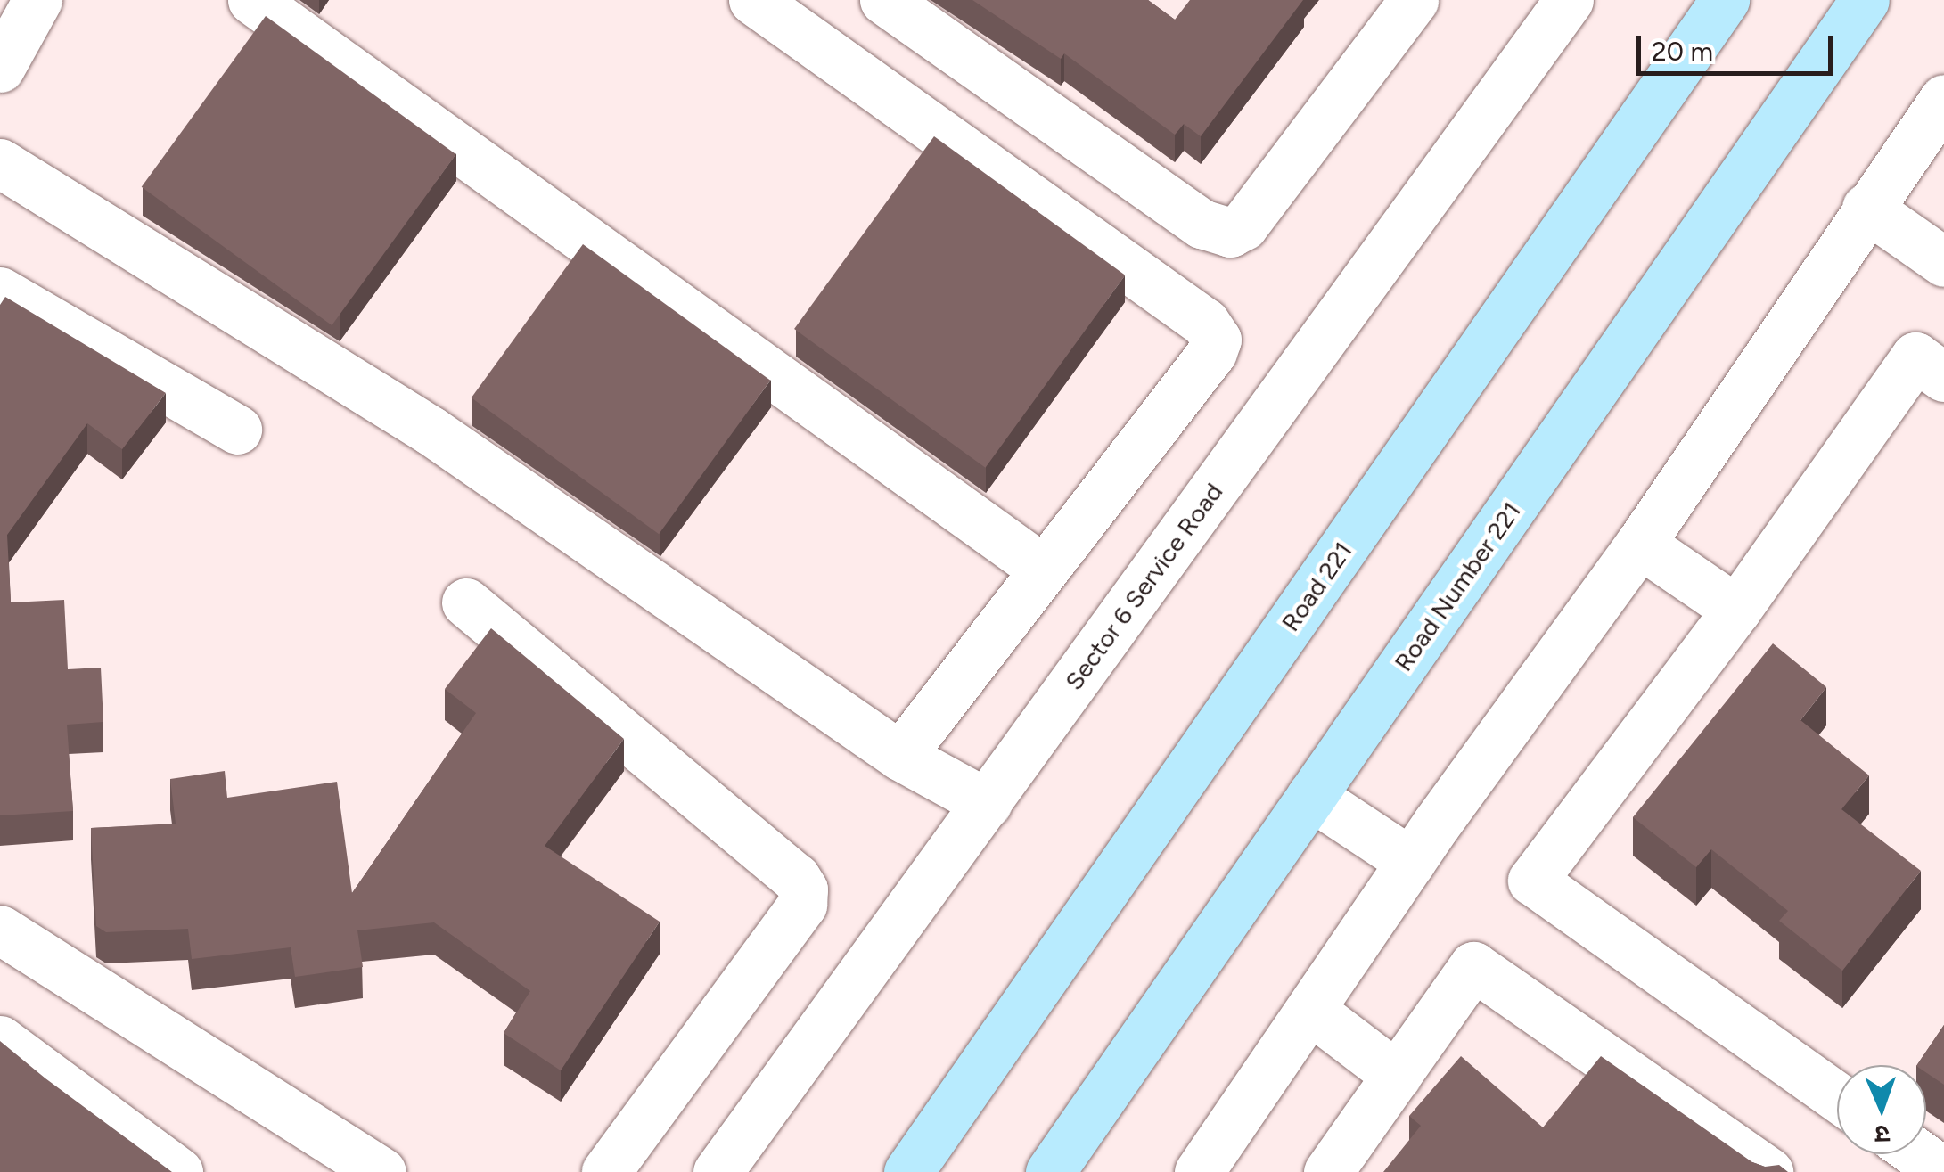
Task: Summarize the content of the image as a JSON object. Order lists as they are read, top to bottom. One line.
{"streets":{"main road":["Road 221","Road Number 221"],"street":["Sector 6 Service Road"]},"scale_bar":"20 m","north":"bottom"}
